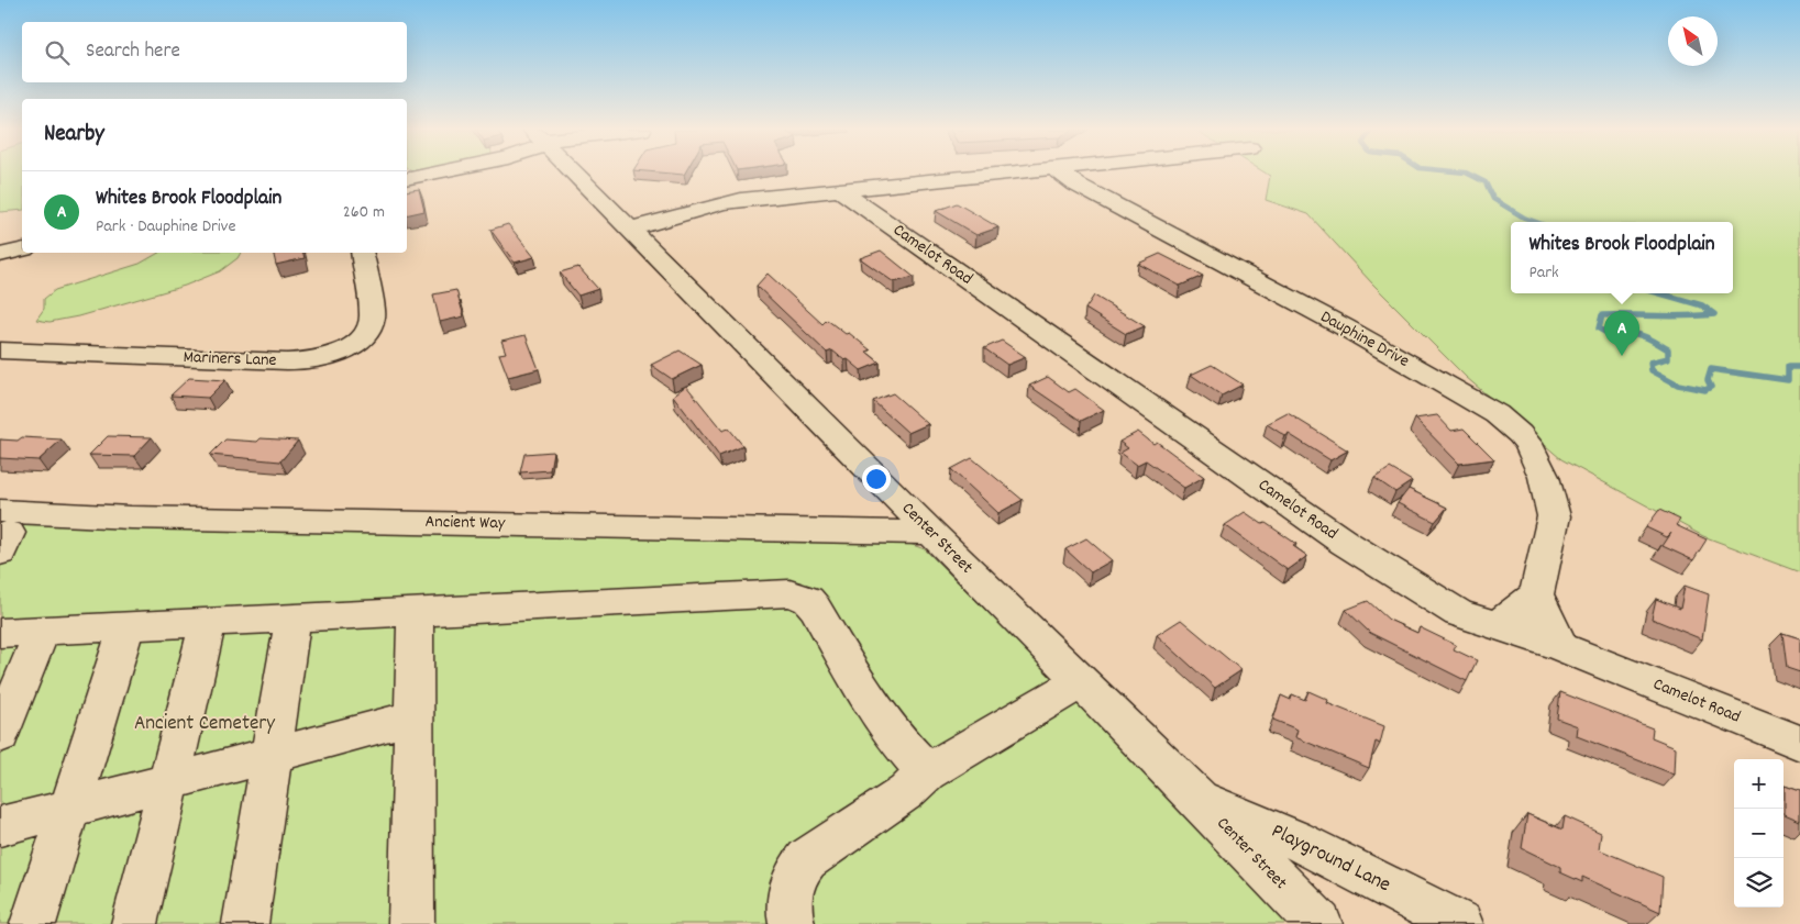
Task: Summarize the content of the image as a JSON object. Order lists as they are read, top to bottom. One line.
{"streets":{"street":["Camelot Road","Dauphine Drive","Mariners Lane","Ancient Way","Center Street","Playground Lane"]},"crossings":[["Ancient Way","Center Street"],["Center Street","Playground Lane"]],"parks":["Ancient Cemetery"],"north":"top left","page":{"search":"Search here","heading":"Nearby","list":[{"mark":"A","name":"Whites Brook Floodplain","note":"Park · Dauphine Drive","value":"260 m"}],"popup":["Whites Brook Floodplain","Park"],"pins":"A","map_buttons":["+","−"]}}
